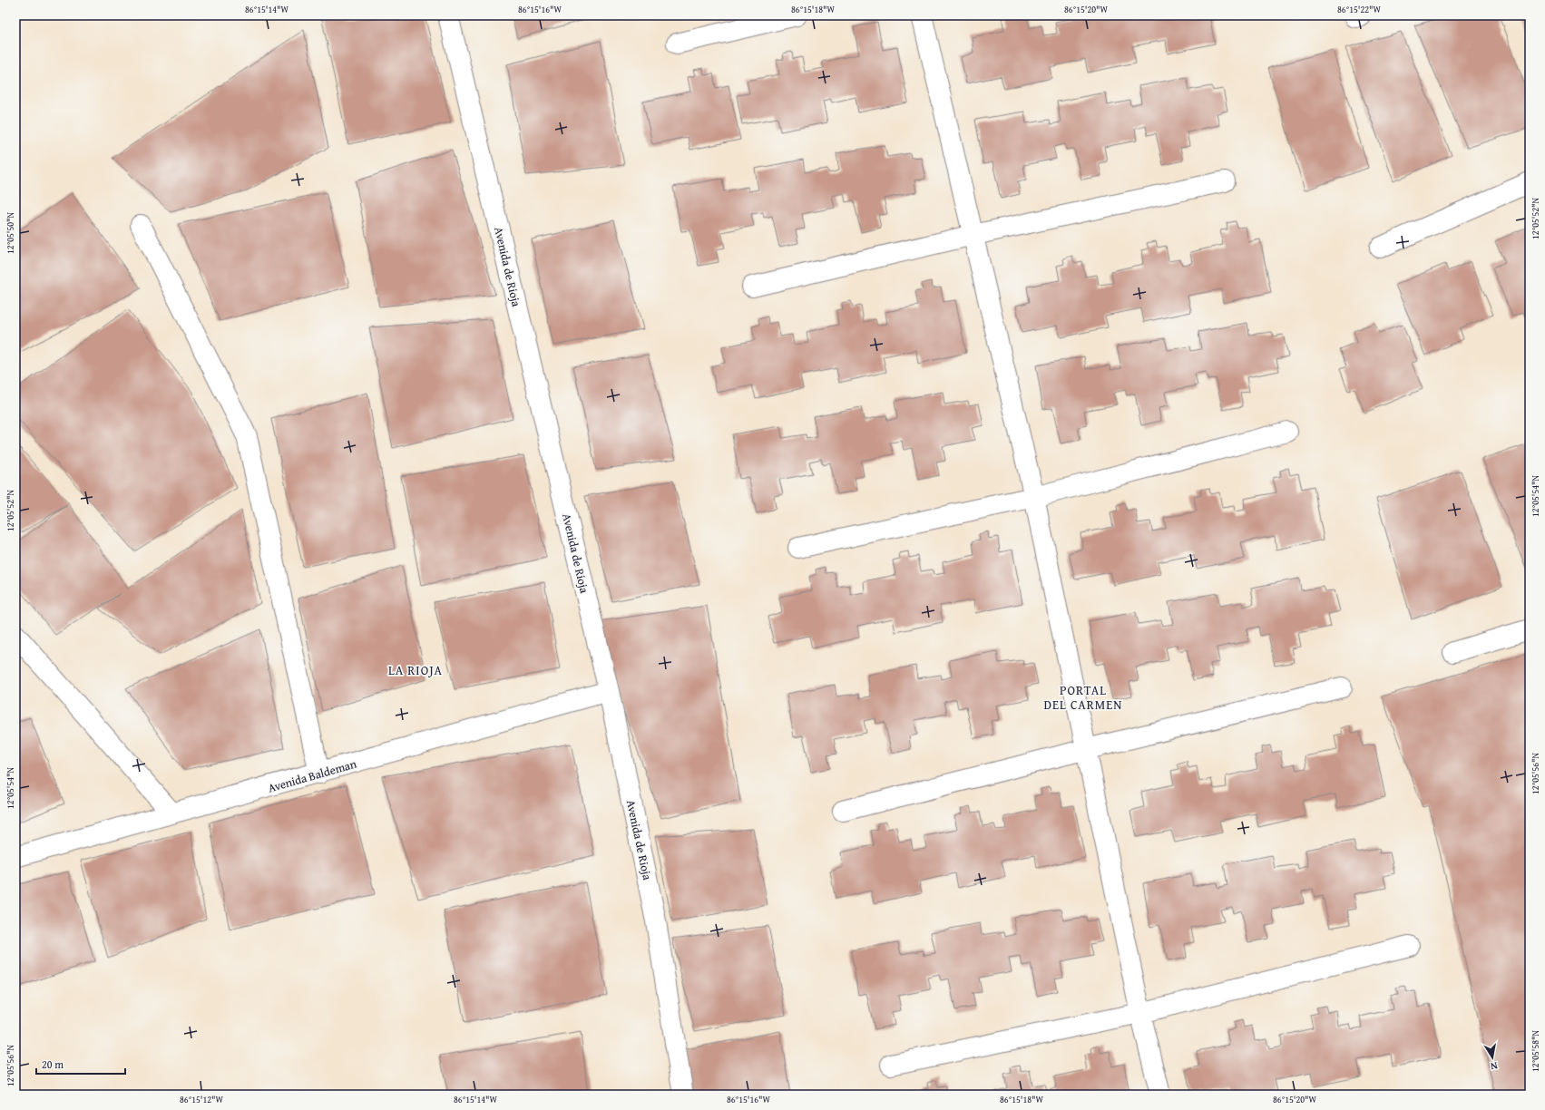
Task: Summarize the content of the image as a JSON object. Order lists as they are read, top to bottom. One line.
{"streets":{"street":["Avenida de Rioja","Avenida Baldeman"]},"crossings":[["Avenida de Rioja","Avenida Baldeman"]],"districts":["LA RIOJA","PORTAL DEL CARMEN"],"scale_bar":"20 m","north":"bottom","coordinates":["86°15'14\"W","86°15'16\"W","86°15'18\"W","86°15'20\"W","86°15'22\"W","12°05'52\"N","12°05'50\"N","12°05'54\"N","12°05'56\"N","12°05'58\"N","86°15'12\"W"]}
